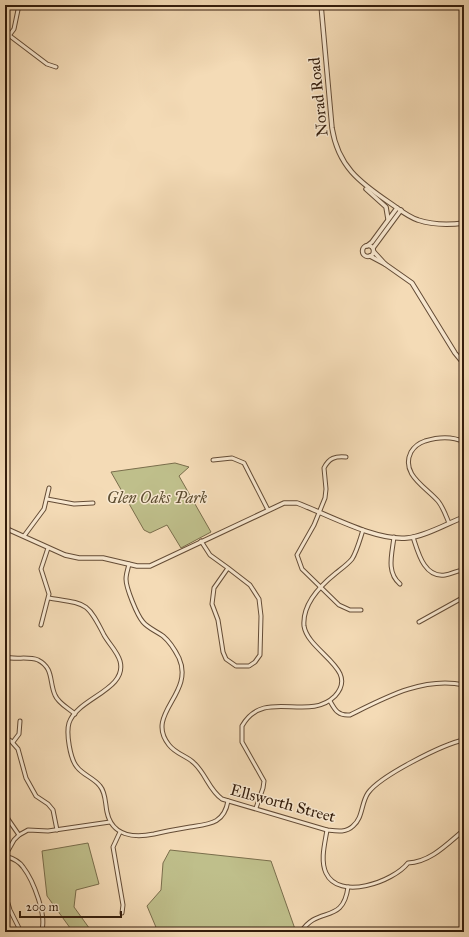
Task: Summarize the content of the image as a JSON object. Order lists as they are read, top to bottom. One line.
{"streets":{"street":["Norad Road","Ellsworth Street"]},"parks":["Glen Oaks Park"],"scale_bar":"200 m"}
